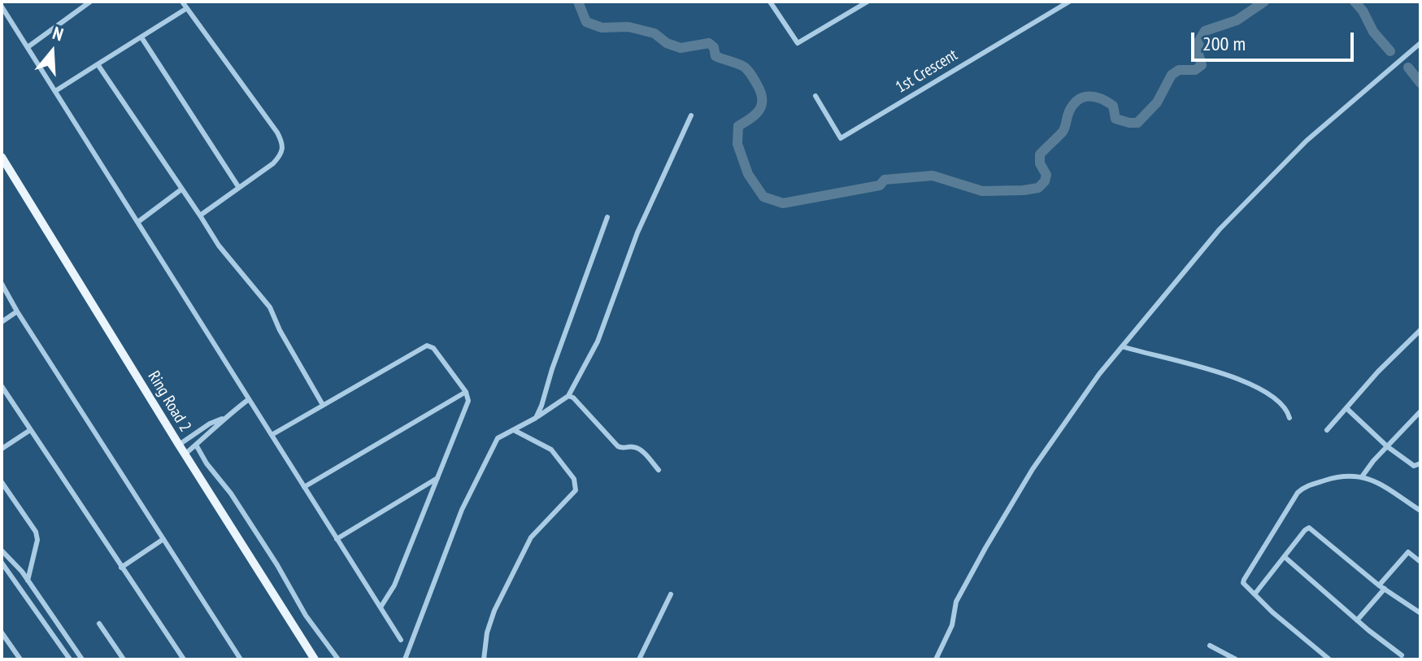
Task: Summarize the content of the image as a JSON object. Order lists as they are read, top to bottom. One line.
{"streets":{"main road":["Ring Road 2"],"street":["1st Crescent"]},"scale_bar":"200 m","north":"top"}
